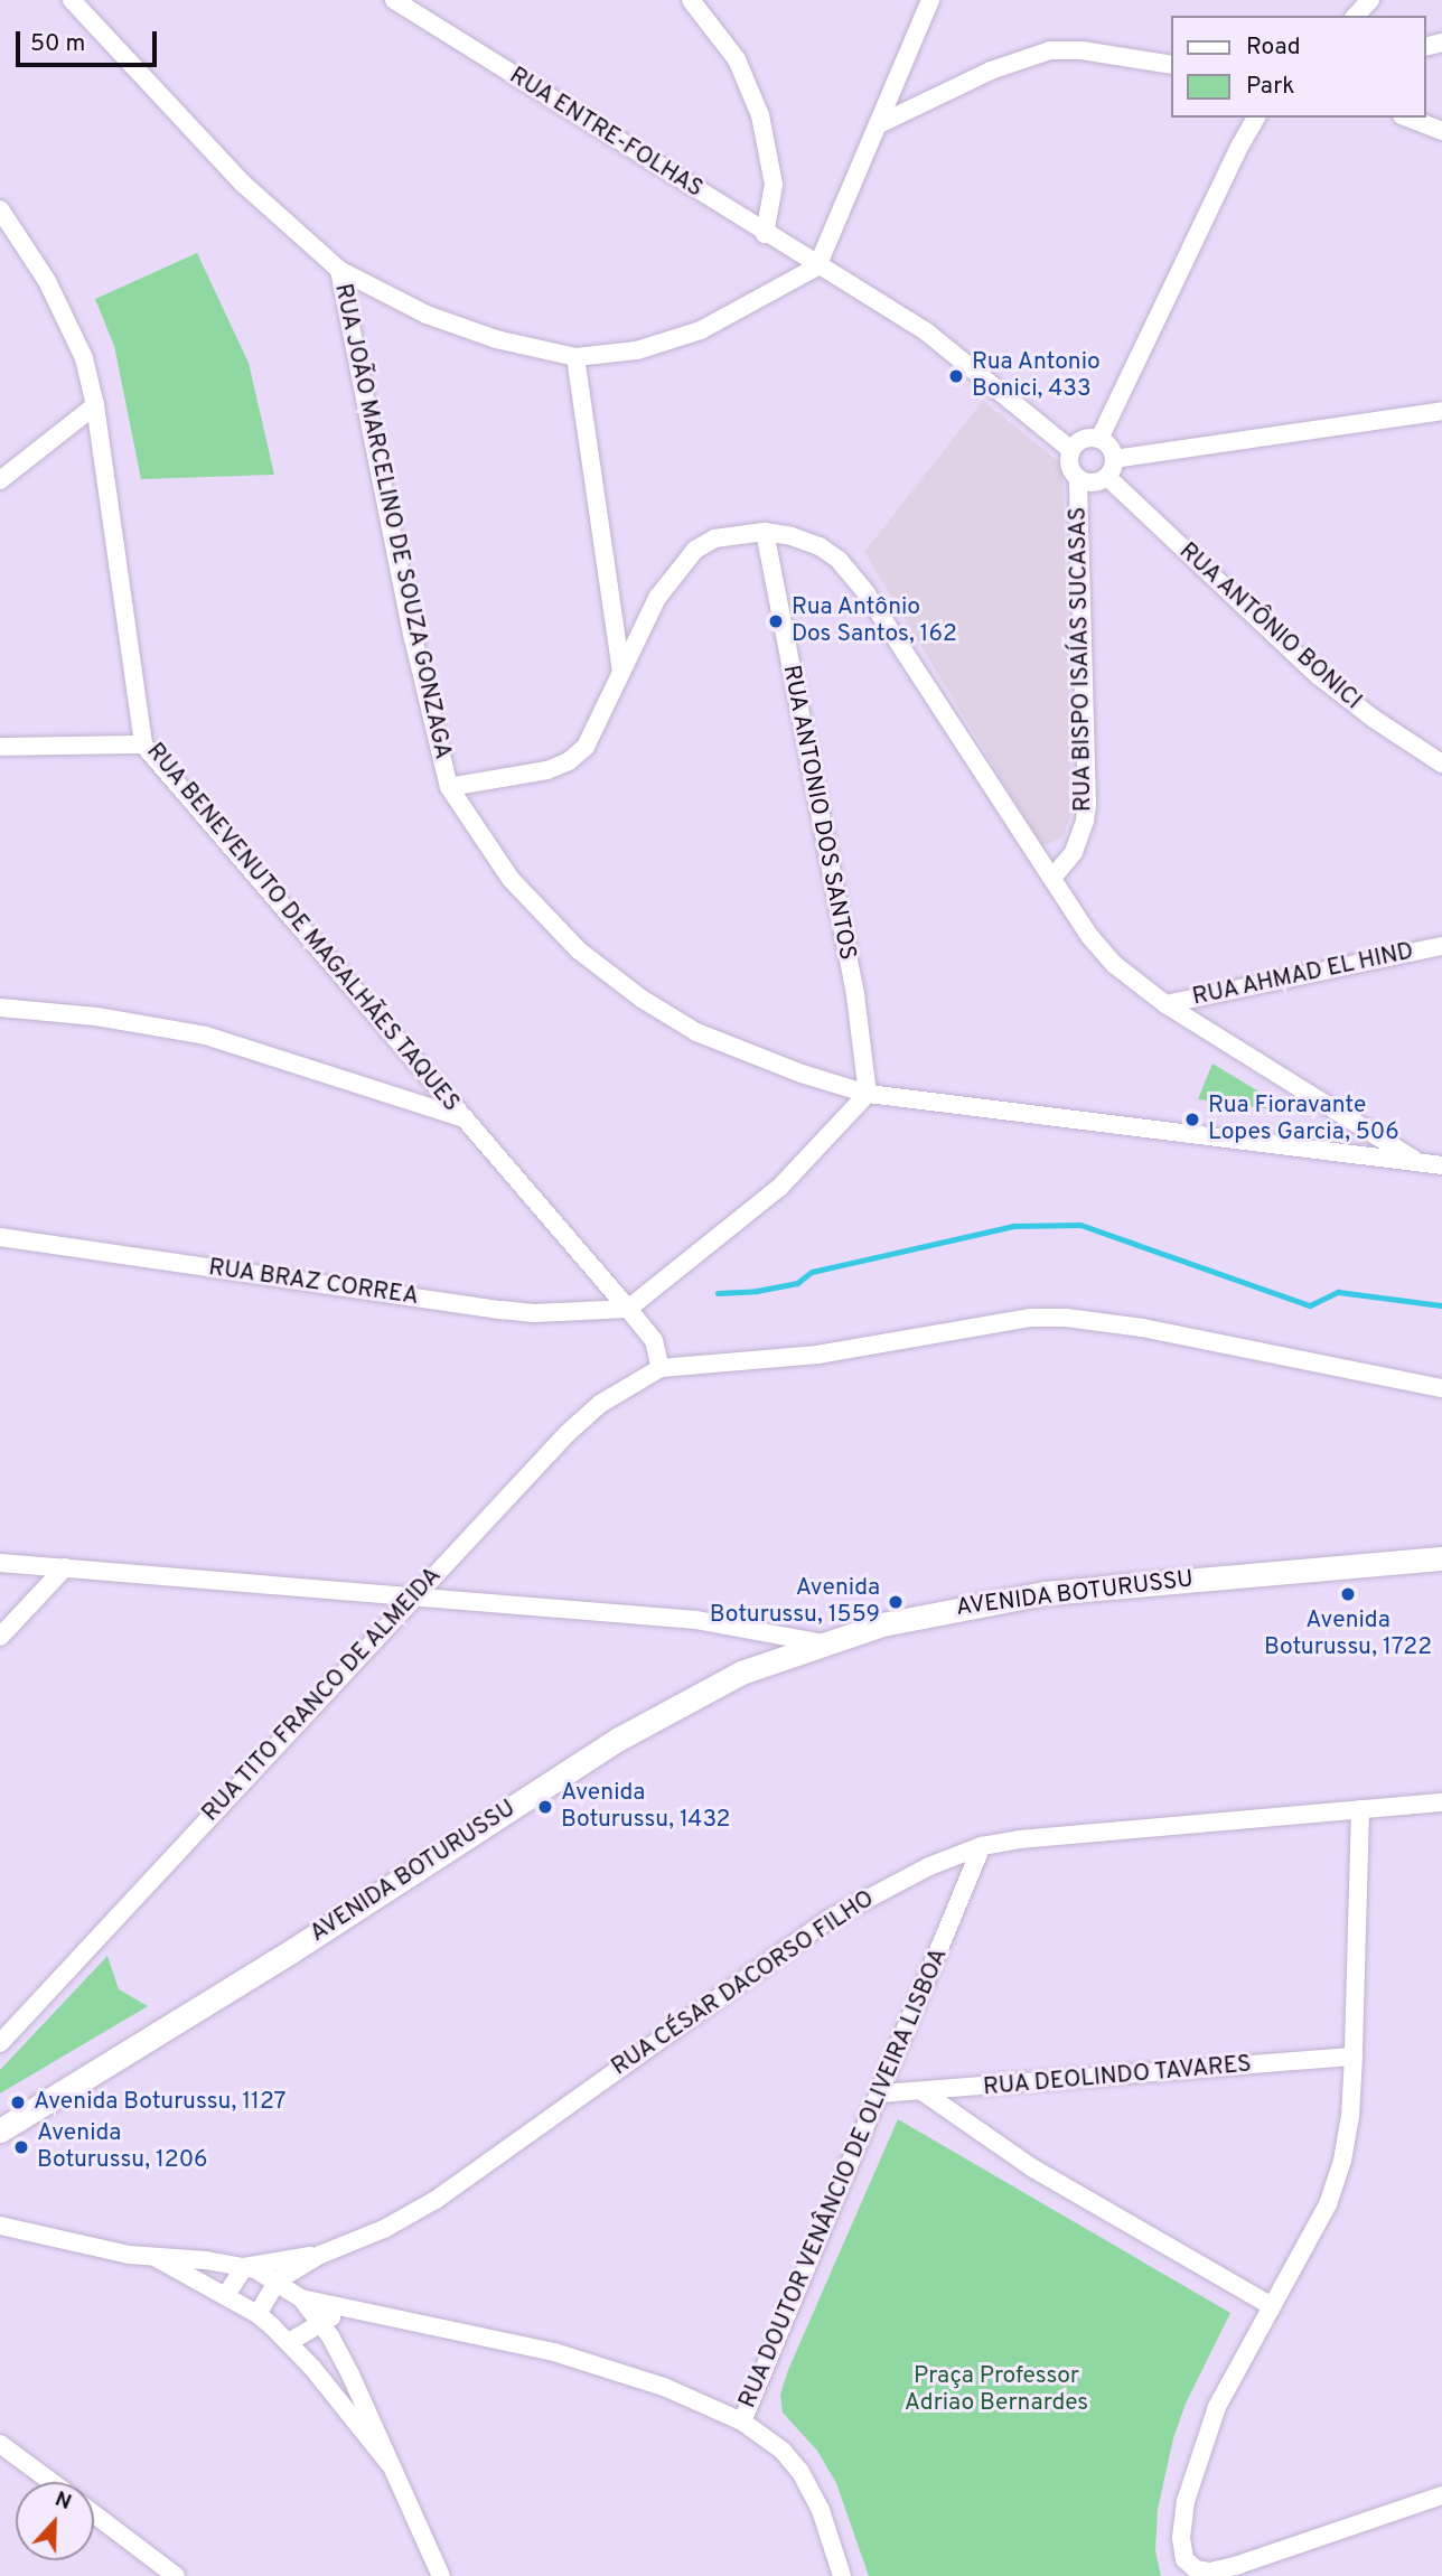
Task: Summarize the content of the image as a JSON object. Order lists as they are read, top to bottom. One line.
{"streets":{"main road":["AVENIDA BOTURUSSU"],"street":["RUA ENTRE-FOLHAS","RUA JOÃO MARCELINO DE SOUZA GONZAGA","RUA ANTÔNIO BONICI","RUA BISPO ISAÍAS SUCASAS","RUA ANTONIO DOS SANTOS","RUA BENEVENUTO DE MAGALHÃES TAQUES","RUA AHMAD EL HIND","RUA BRAZ CORREA","RUA TITO FRANCO DE ALMEIDA","RUA CÉSAR DACORSO FILHO","RUA DEOLINDO TAVARES","RUA DOUTOR VENÂNCIO DE OLIVEIRA LISBOA"]},"crossings":[["RUA JOÃO MARCELINO DE SOUZA GONZAGA","RUA ANTONIO DOS SANTOS"],["RUA ANTÔNIO BONICI","RUA BISPO ISAÍAS SUCASAS"],["RUA BENEVENUTO DE MAGALHÃES TAQUES","RUA BRAZ CORREA"],["RUA BENEVENUTO DE MAGALHÃES TAQUES","RUA TITO FRANCO DE ALMEIDA"],["RUA CÉSAR DACORSO FILHO","RUA DOUTOR VENÂNCIO DE OLIVEIRA LISBOA"],["RUA DEOLINDO TAVARES","RUA DOUTOR VENÂNCIO DE OLIVEIRA LISBOA"]],"parks":["Praça Professor Adriao Bernardes"],"places":["Rua Antonio Bonici, 433","Rua Antônio Dos Santos, 162","Rua Fioravante Lopes Garcia, 506","Avenida Boturussu, 1722","Avenida Boturussu, 1559","Avenida Boturussu, 1432","Avenida Boturussu, 1127","Avenida Boturussu, 1206"],"legend":["Road","Park"],"scale_bar":"50 m","north":"top"}
